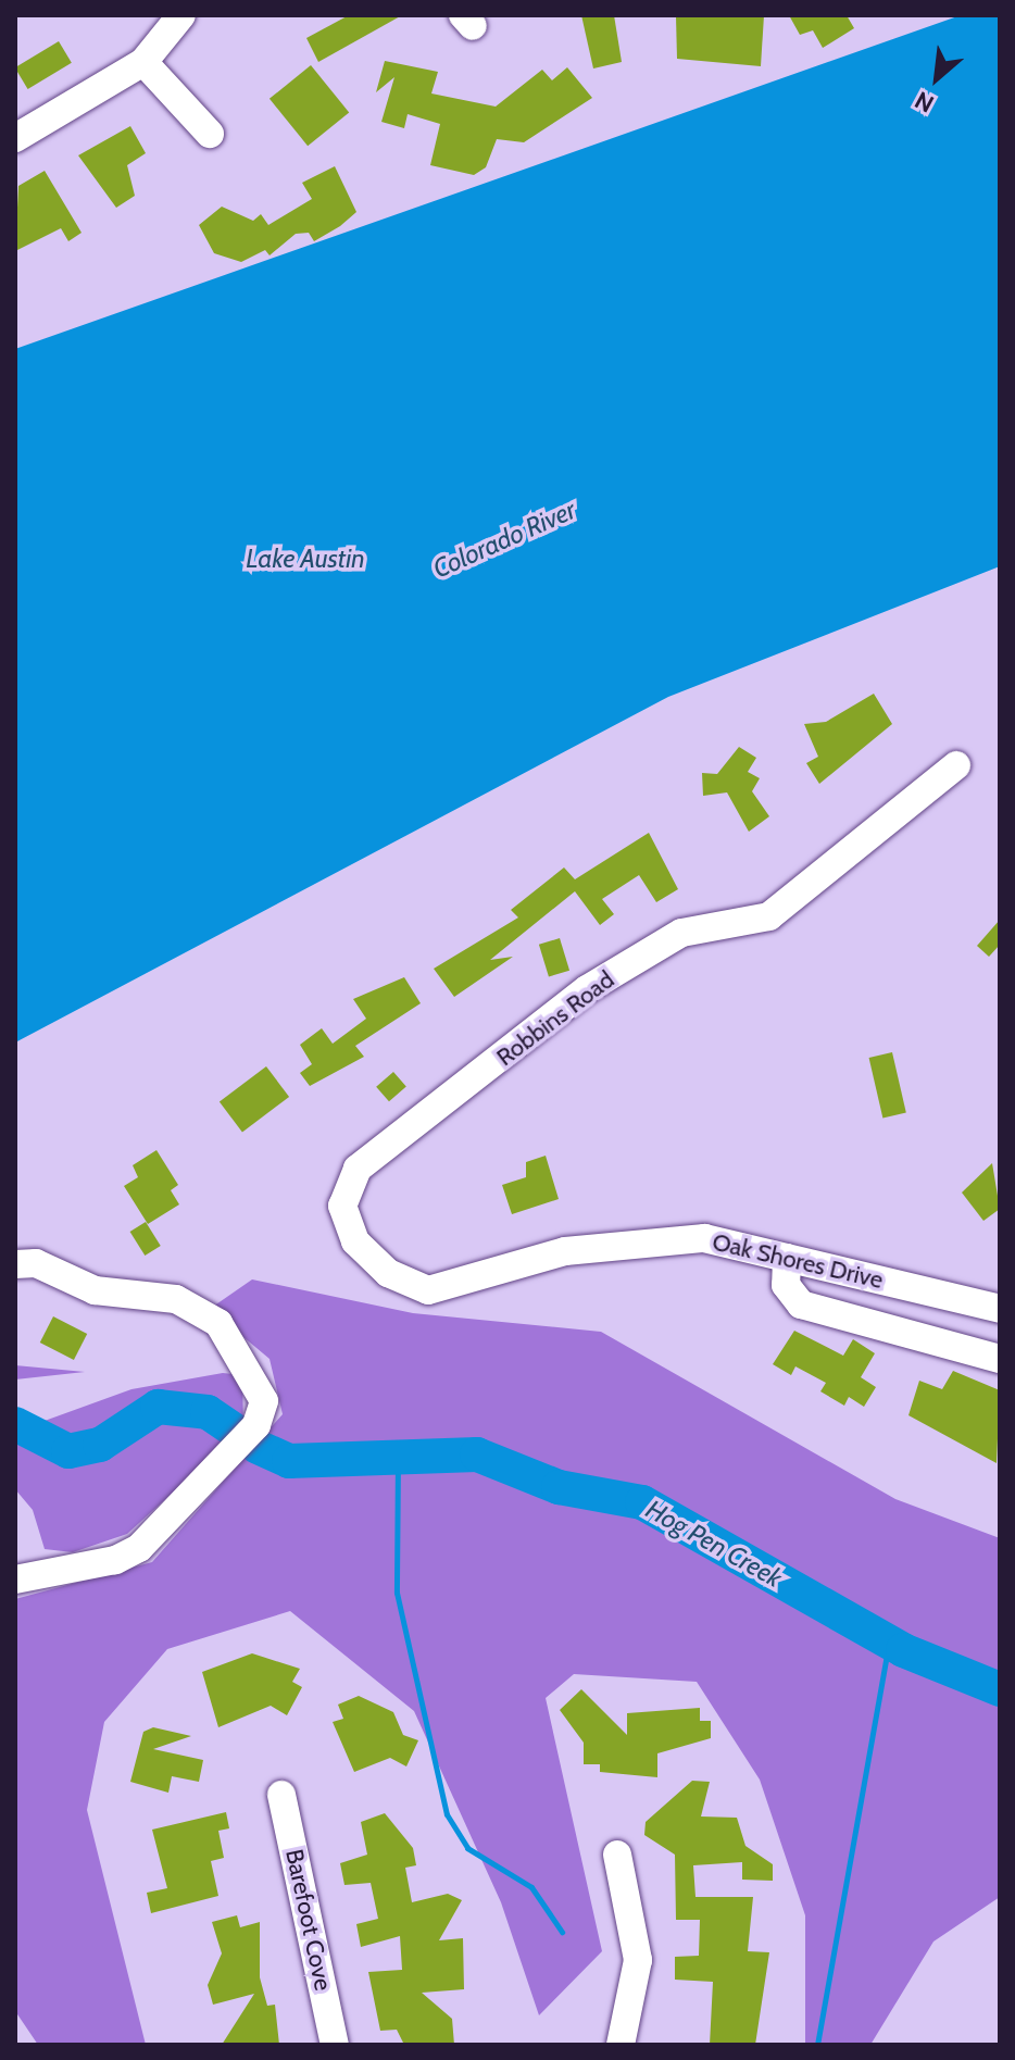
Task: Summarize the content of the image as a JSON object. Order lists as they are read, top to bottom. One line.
{"streets":{"street":["Robbins Road","Oak Shores Drive","Barefoot Cove"]},"crossings":[["Robbins Road","Oak Shores Drive"]],"water":["Colorado River","Lake Austin","Hog Pen Creek"],"north":"bottom left"}
